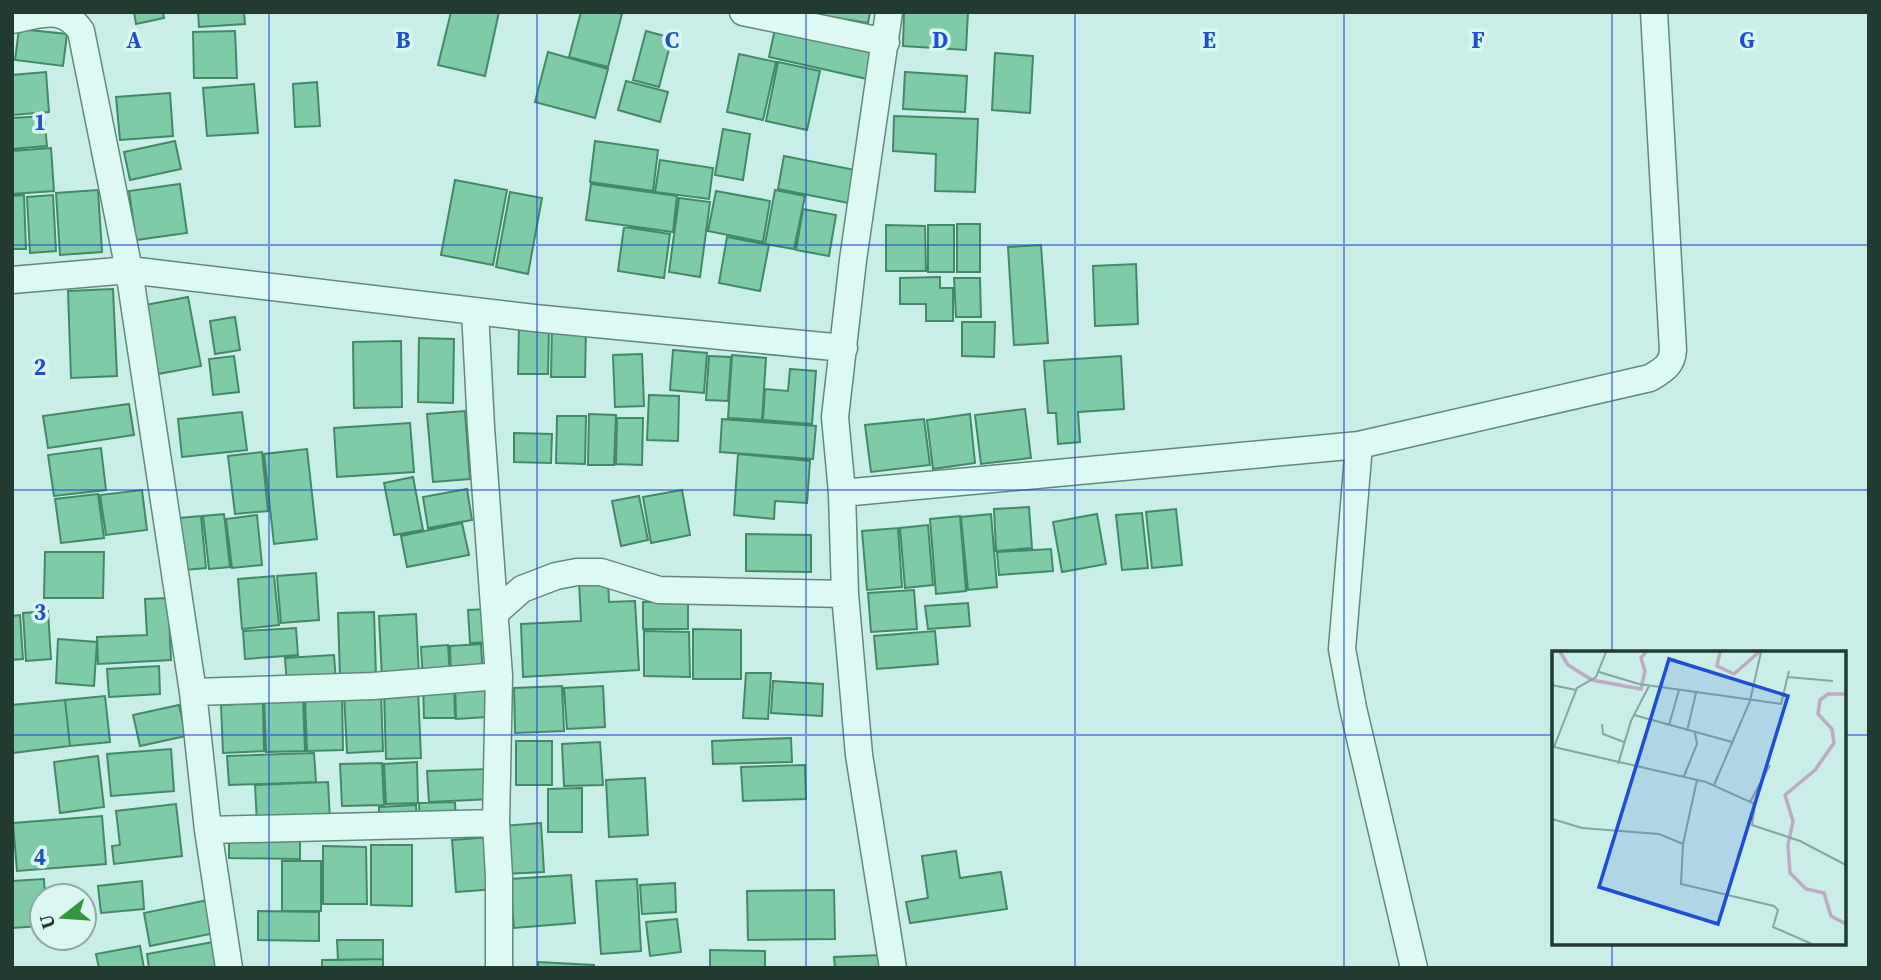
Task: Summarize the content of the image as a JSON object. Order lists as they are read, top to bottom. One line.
{"north":"left","grid":{"columns":["A","B","C","D","E","F","G"],"rows":["1","2","3","4"]}}
